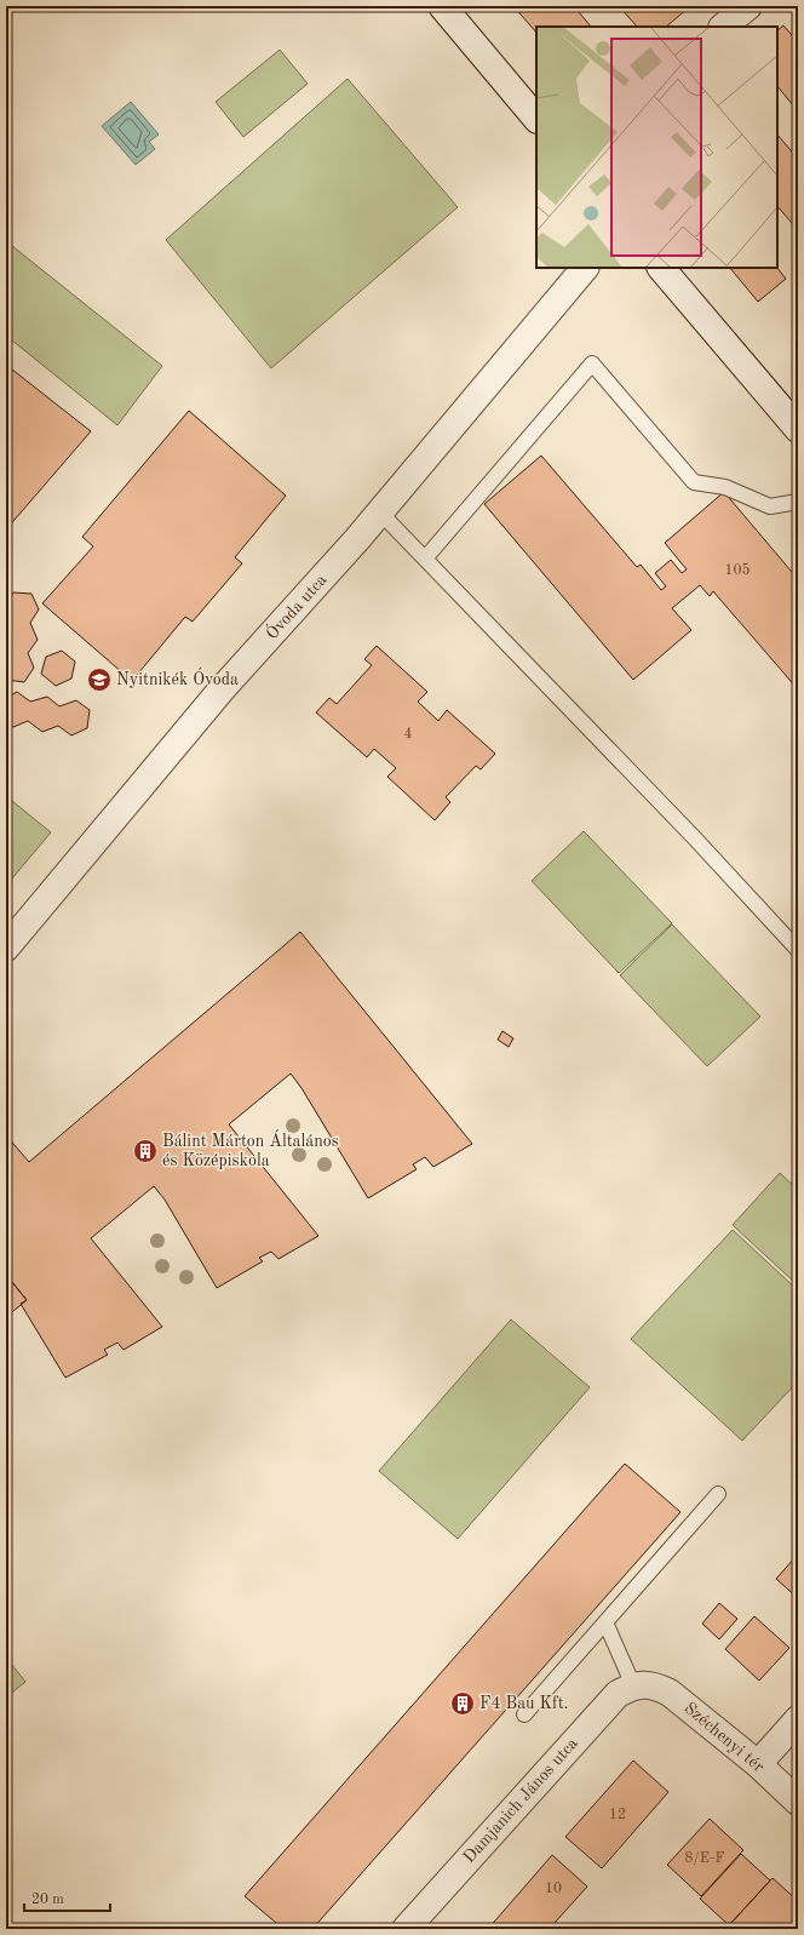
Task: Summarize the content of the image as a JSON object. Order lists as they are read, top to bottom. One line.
{"streets":{"street":["Óvoda utca","Széchenyi tér","Damjanich János utca"]},"crossings":[["Széchenyi tér","Damjanich János utca"]],"places":{"school or university":["Nyitnikék Óvoda"],"building":["Bálint Márton Általános és Középiskola","F4 Bau Kft."]},"house_numbers":["105","4","12","8/E-F","10"],"scale_bar":"20 m"}
